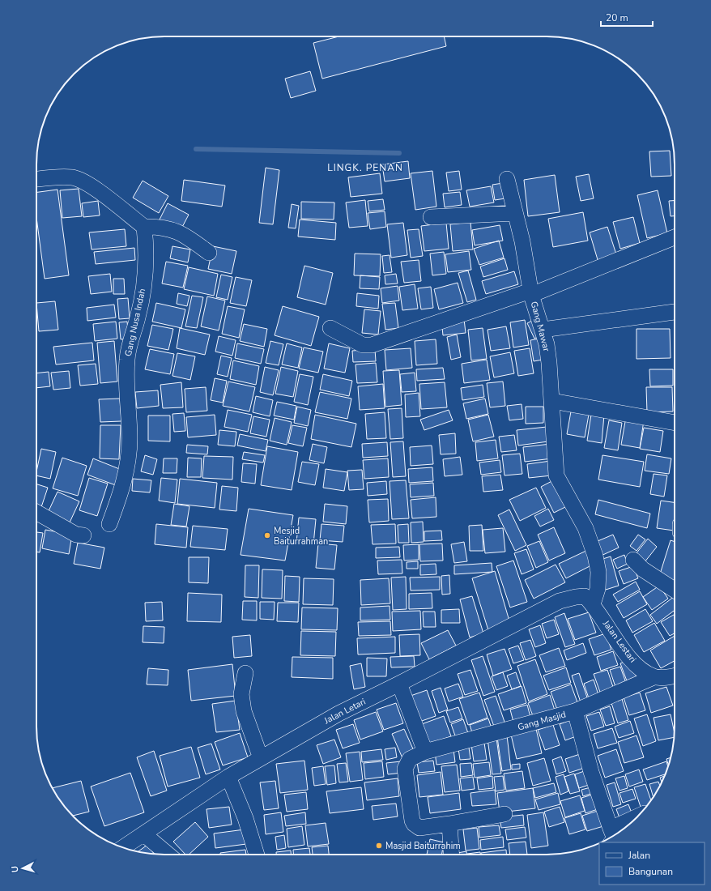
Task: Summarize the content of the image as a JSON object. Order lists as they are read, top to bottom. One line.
{"streets":{"street":["Gang Nusa Indah","Gang Mawar","Jalan Lestari","Jalan Letari","Gang Masjid"]},"crossings":[["Gang Mawar","Jalan Lestari"],["Gang Mawar","Jalan Letari"],["Jalan Lestari","Jalan Letari"],["Jalan Lestari","Gang Masjid"]],"districts":["LINGK. PENAN"],"places":["Mesjid Baiturrahman","Masjid Baiturrahim"],"legend":["Jalan","Bangunan"],"scale_bar":"20 m","north":"left"}
